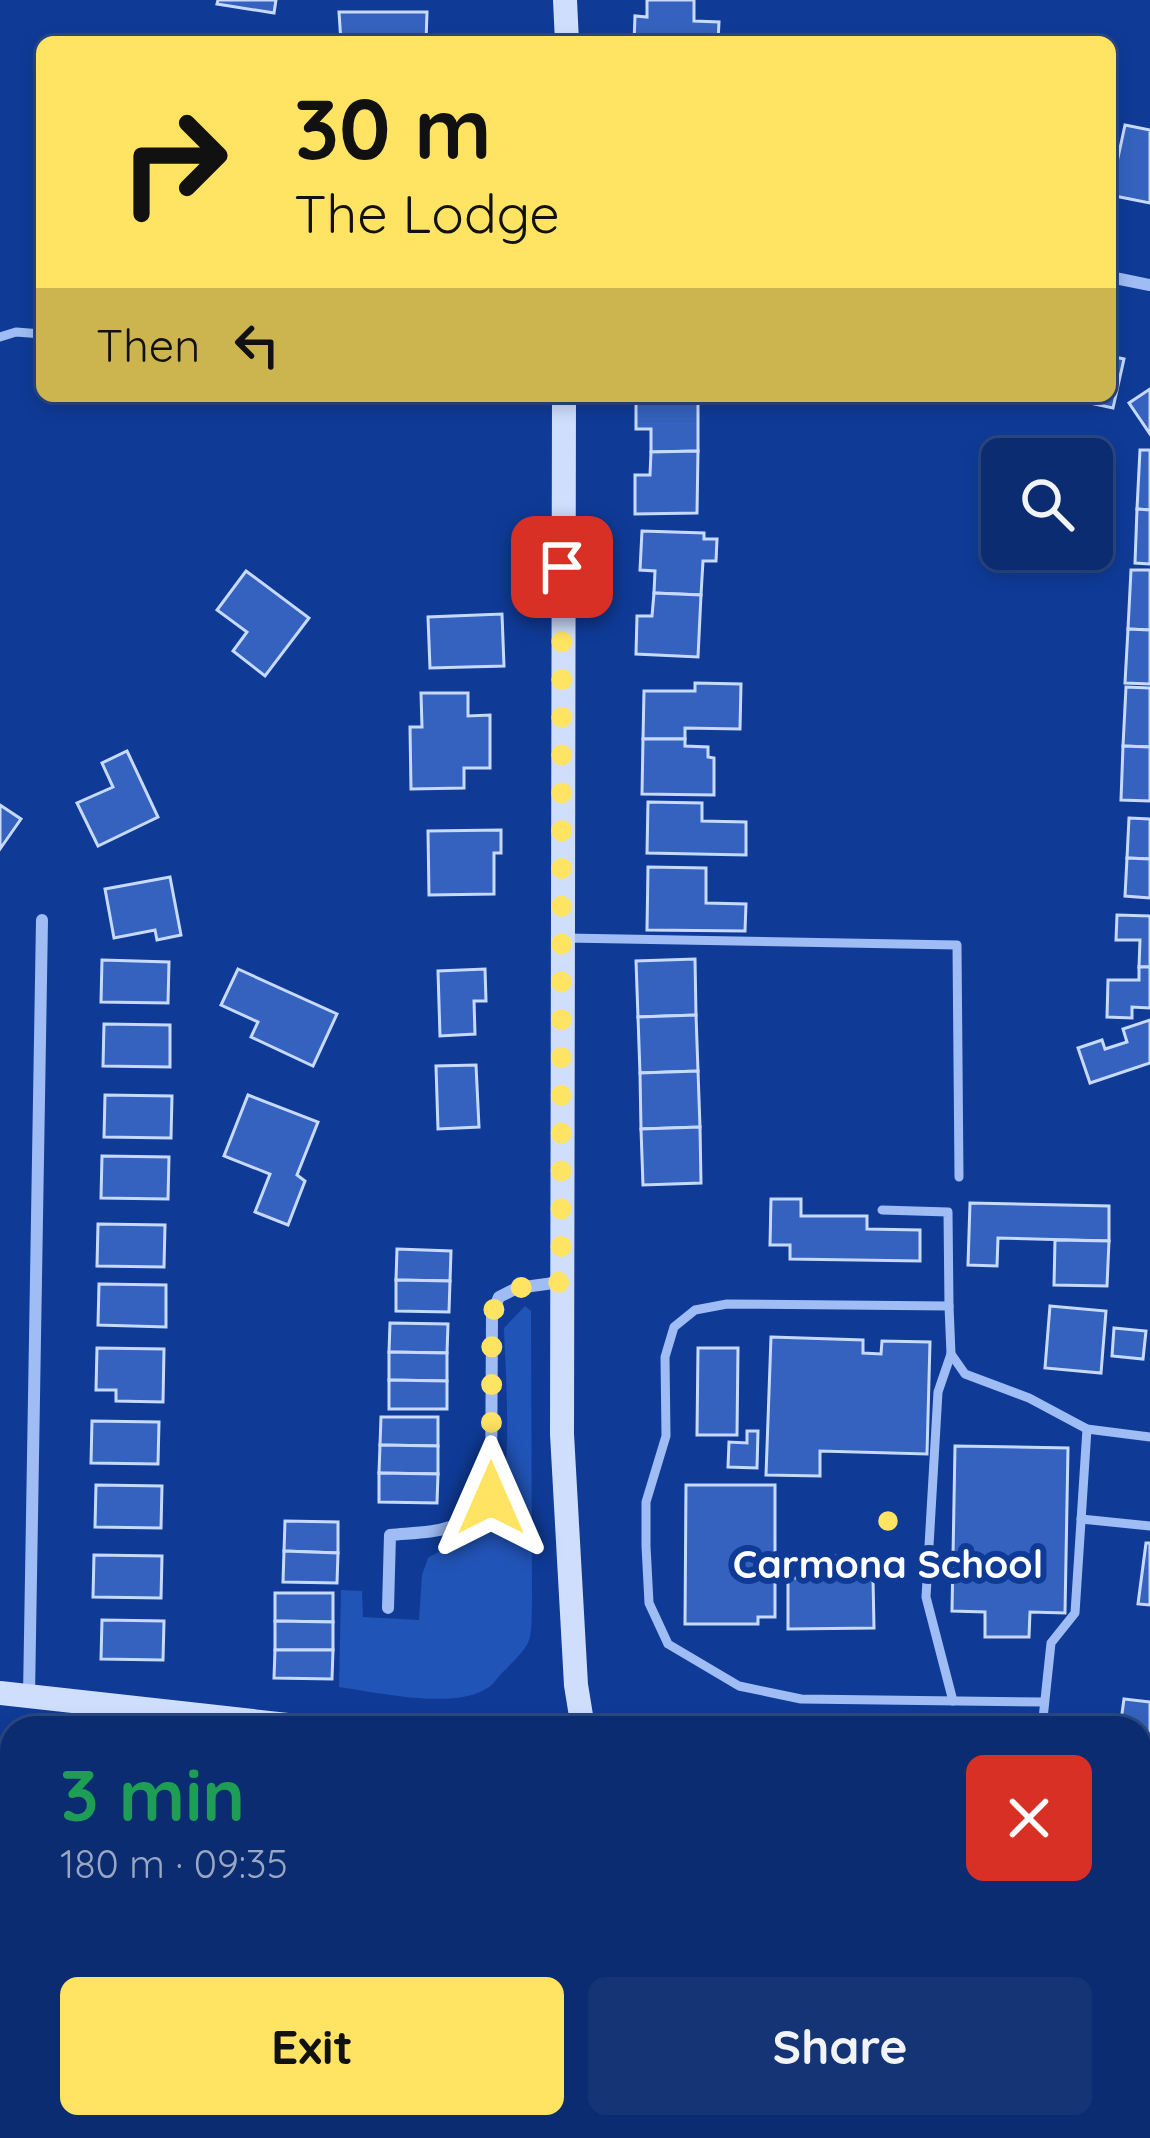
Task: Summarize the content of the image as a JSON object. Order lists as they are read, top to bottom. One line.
{"places":["Carmona School"],"page":{"turn":["30 m","The Lodge"],"then":"Then","heading":["3 min","180 m · 09:35"],"buttons":["Exit","Share"]}}
